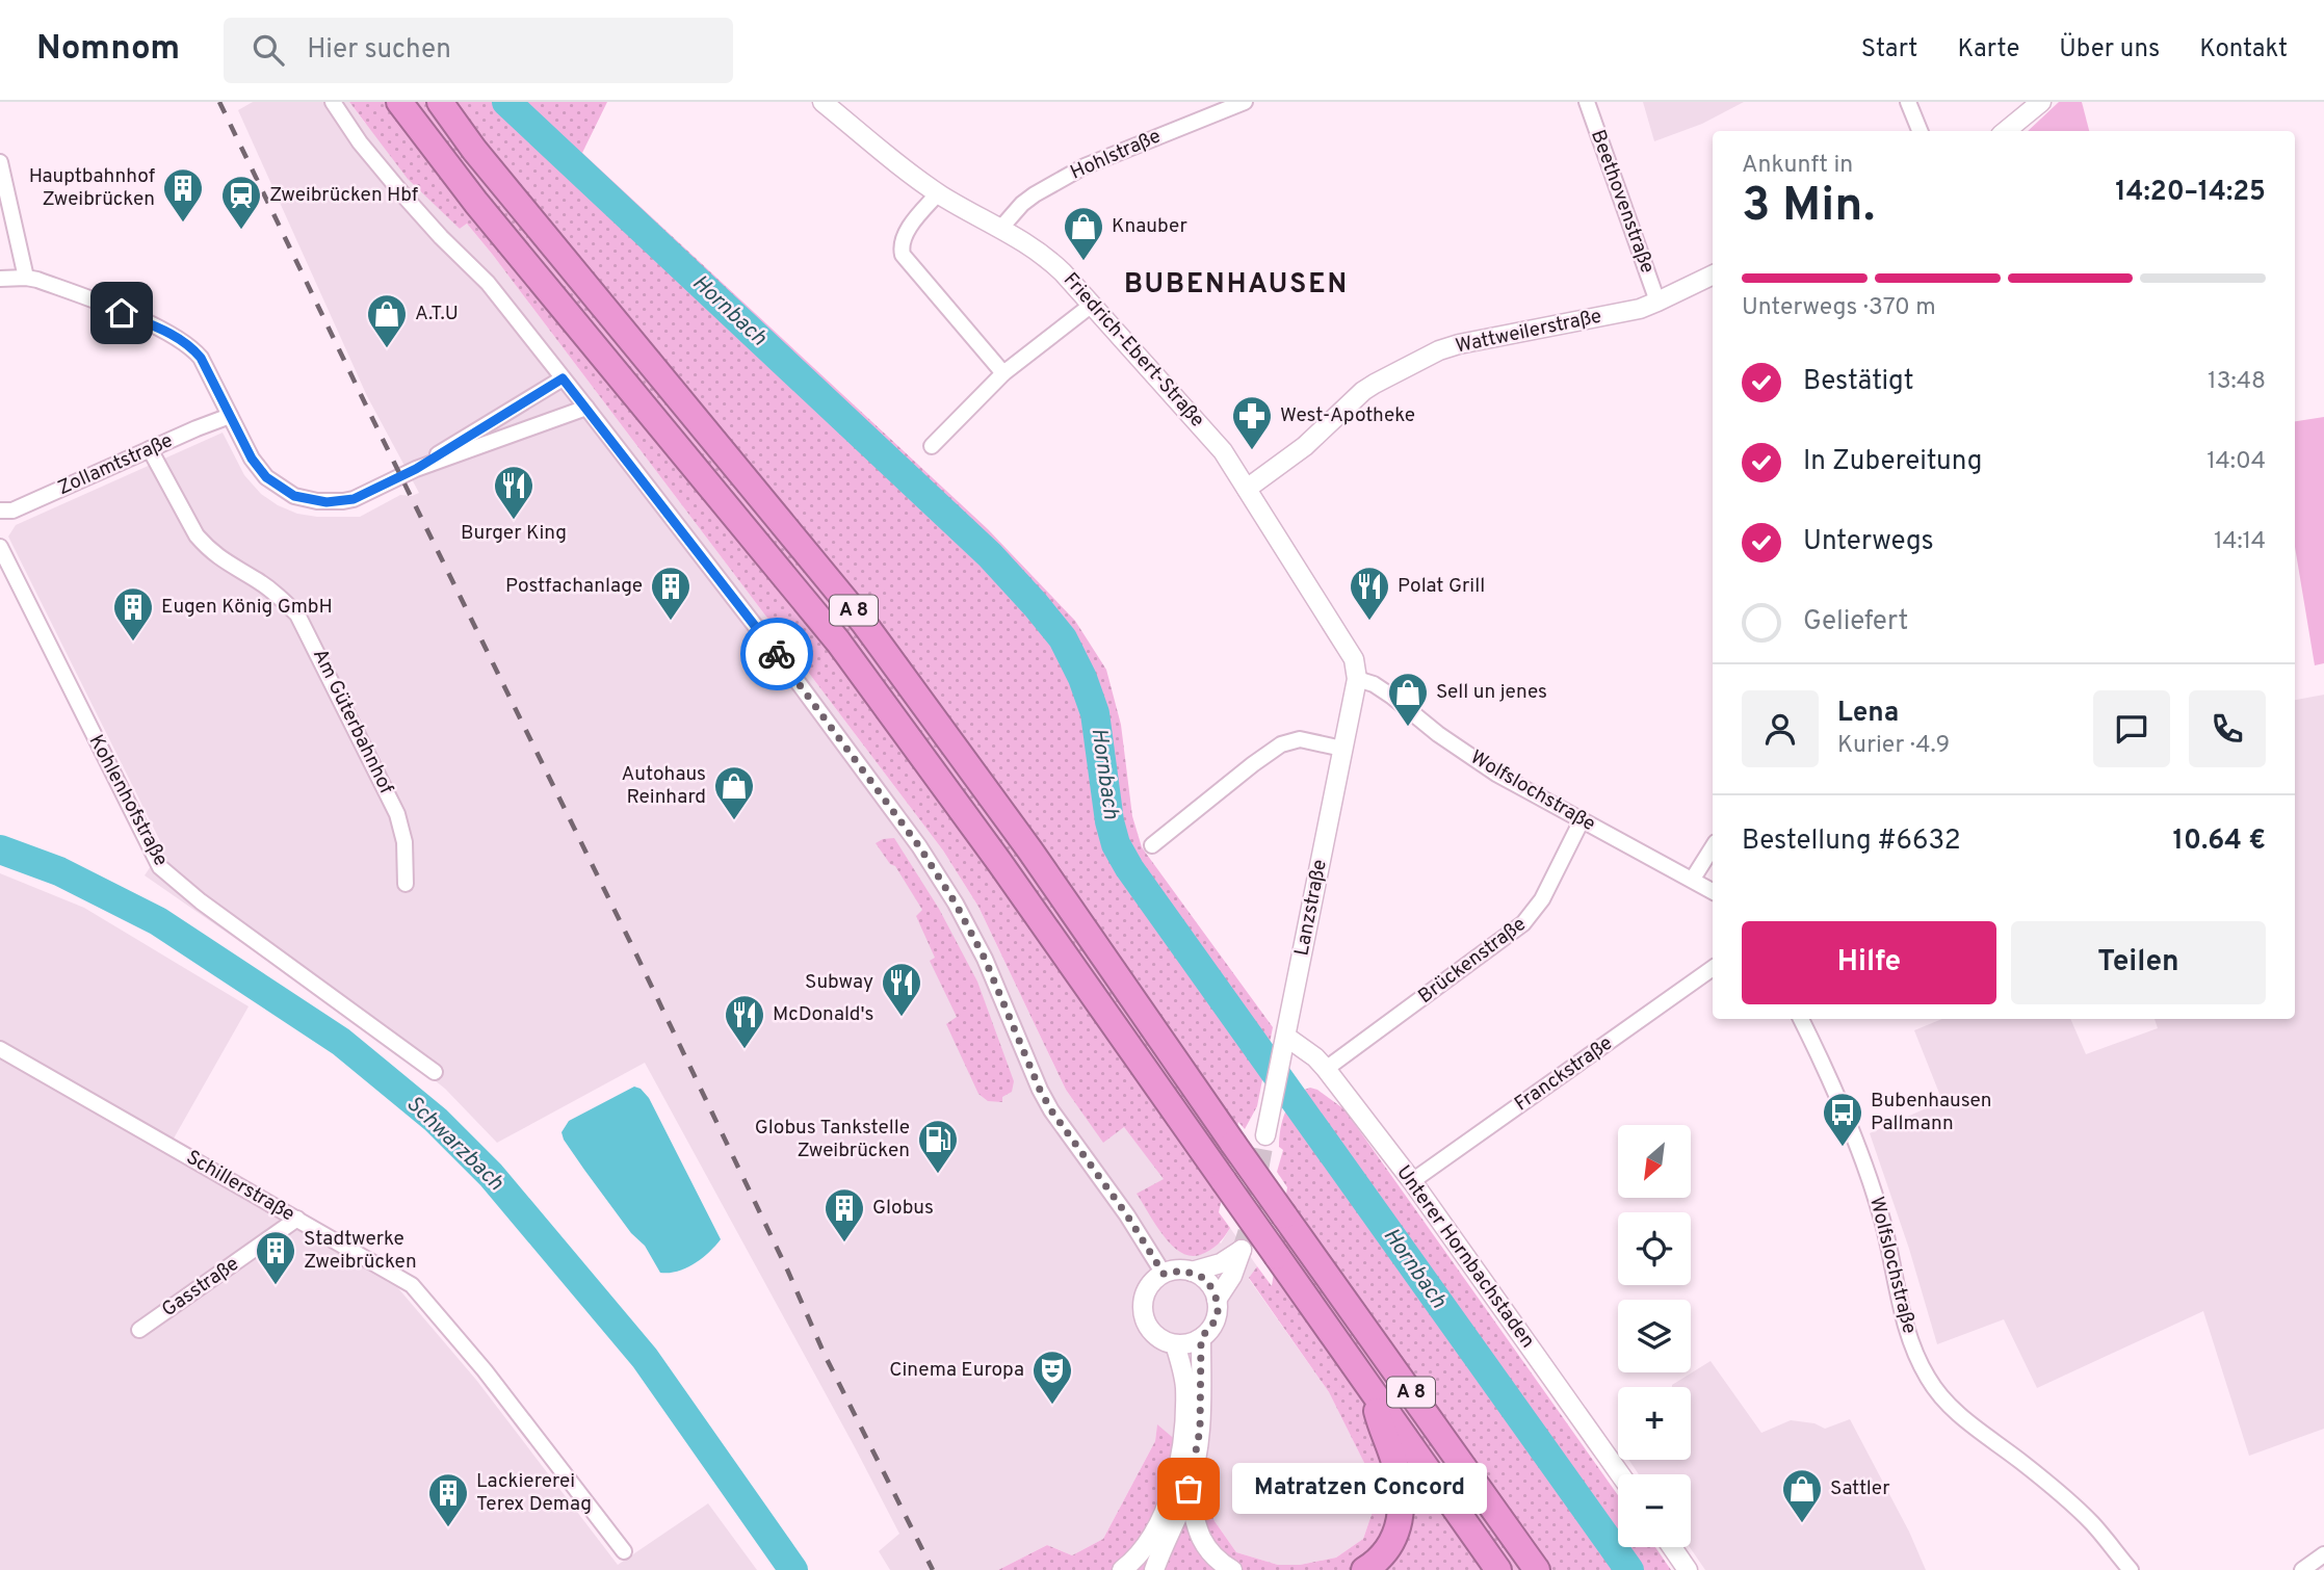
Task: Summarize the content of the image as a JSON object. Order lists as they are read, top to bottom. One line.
{"streets":{"highway":["A 8"],"street":["Hohlstraße","Beethovenstraße","Wattweilerstraße","Friedrich-Ebert-Straße","Zollamtstraße","Am Güterbahnhof","Wolfslochstraße","Kohlenhofstraße","Lanzstraße","Brückenstraße","Franckstraße","Schillerstraße","Unterer Hornbachstaden","Gasstraße"]},"crossings":[["Hohlstraße","Friedrich-Ebert-Straße"],["Beethovenstraße","Wattweilerstraße"],["Wattweilerstraße","Friedrich-Ebert-Straße"],["Friedrich-Ebert-Straße","Wolfslochstraße"],["Friedrich-Ebert-Straße","Lanzstraße"],["Zollamtstraße","Am Güterbahnhof"],["Wolfslochstraße","Lanzstraße"],["Wolfslochstraße","Brückenstraße"],["Lanzstraße","Unterer Hornbachstaden"],["Brückenstraße","Unterer Hornbachstaden"],["Franckstraße","Unterer Hornbachstaden"],["Schillerstraße","Gasstraße"]],"districts":["BUBENHAUSEN"],"water":["Hornbach","Schwarzbach"],"places":{"building":["Hauptbahnhof Zweibrücken","Postfachanlage","Eugen König GmbH","Globus","Stadtwerke Zweibrücken","Lackiererei Terex Demag"],"station":["Zweibrücken Hbf"],"shop":["Knauber","A.T.U","Sell un jenes","Autohaus Reinhard","Sattler"],"pharmacy":["West-Apotheke"],"restaurant":["Burger King","Polat Grill","Subway","McDonald's"],"bus stop":["Bubenhausen Pallmann"],"fuel station":["Globus Tankstelle Zweibrücken"],"theatre":["Cinema Europa"],"other":["Matratzen Concord"]},"north":"bottom left","page":{"header":"Nomnom","search":"Hier suchen","nav":["Start","Karte","Über uns","Kontakt"],"heading":["3 Min.","Ankunft in","14:20–14:25"],"panel":["Lena","Kurier · 4.9","Bestellung #6632","10.64 €"],"bar":"Unterwegs · 370 m","list":[["Bestätigt","13:48"],["In Zubereitung","14:04"],["Unterwegs","14:14"],"Geliefert"],"buttons":["Hilfe","Teilen"],"map_buttons":["+","−"],"bubble":"Matratzen Concord"}}
